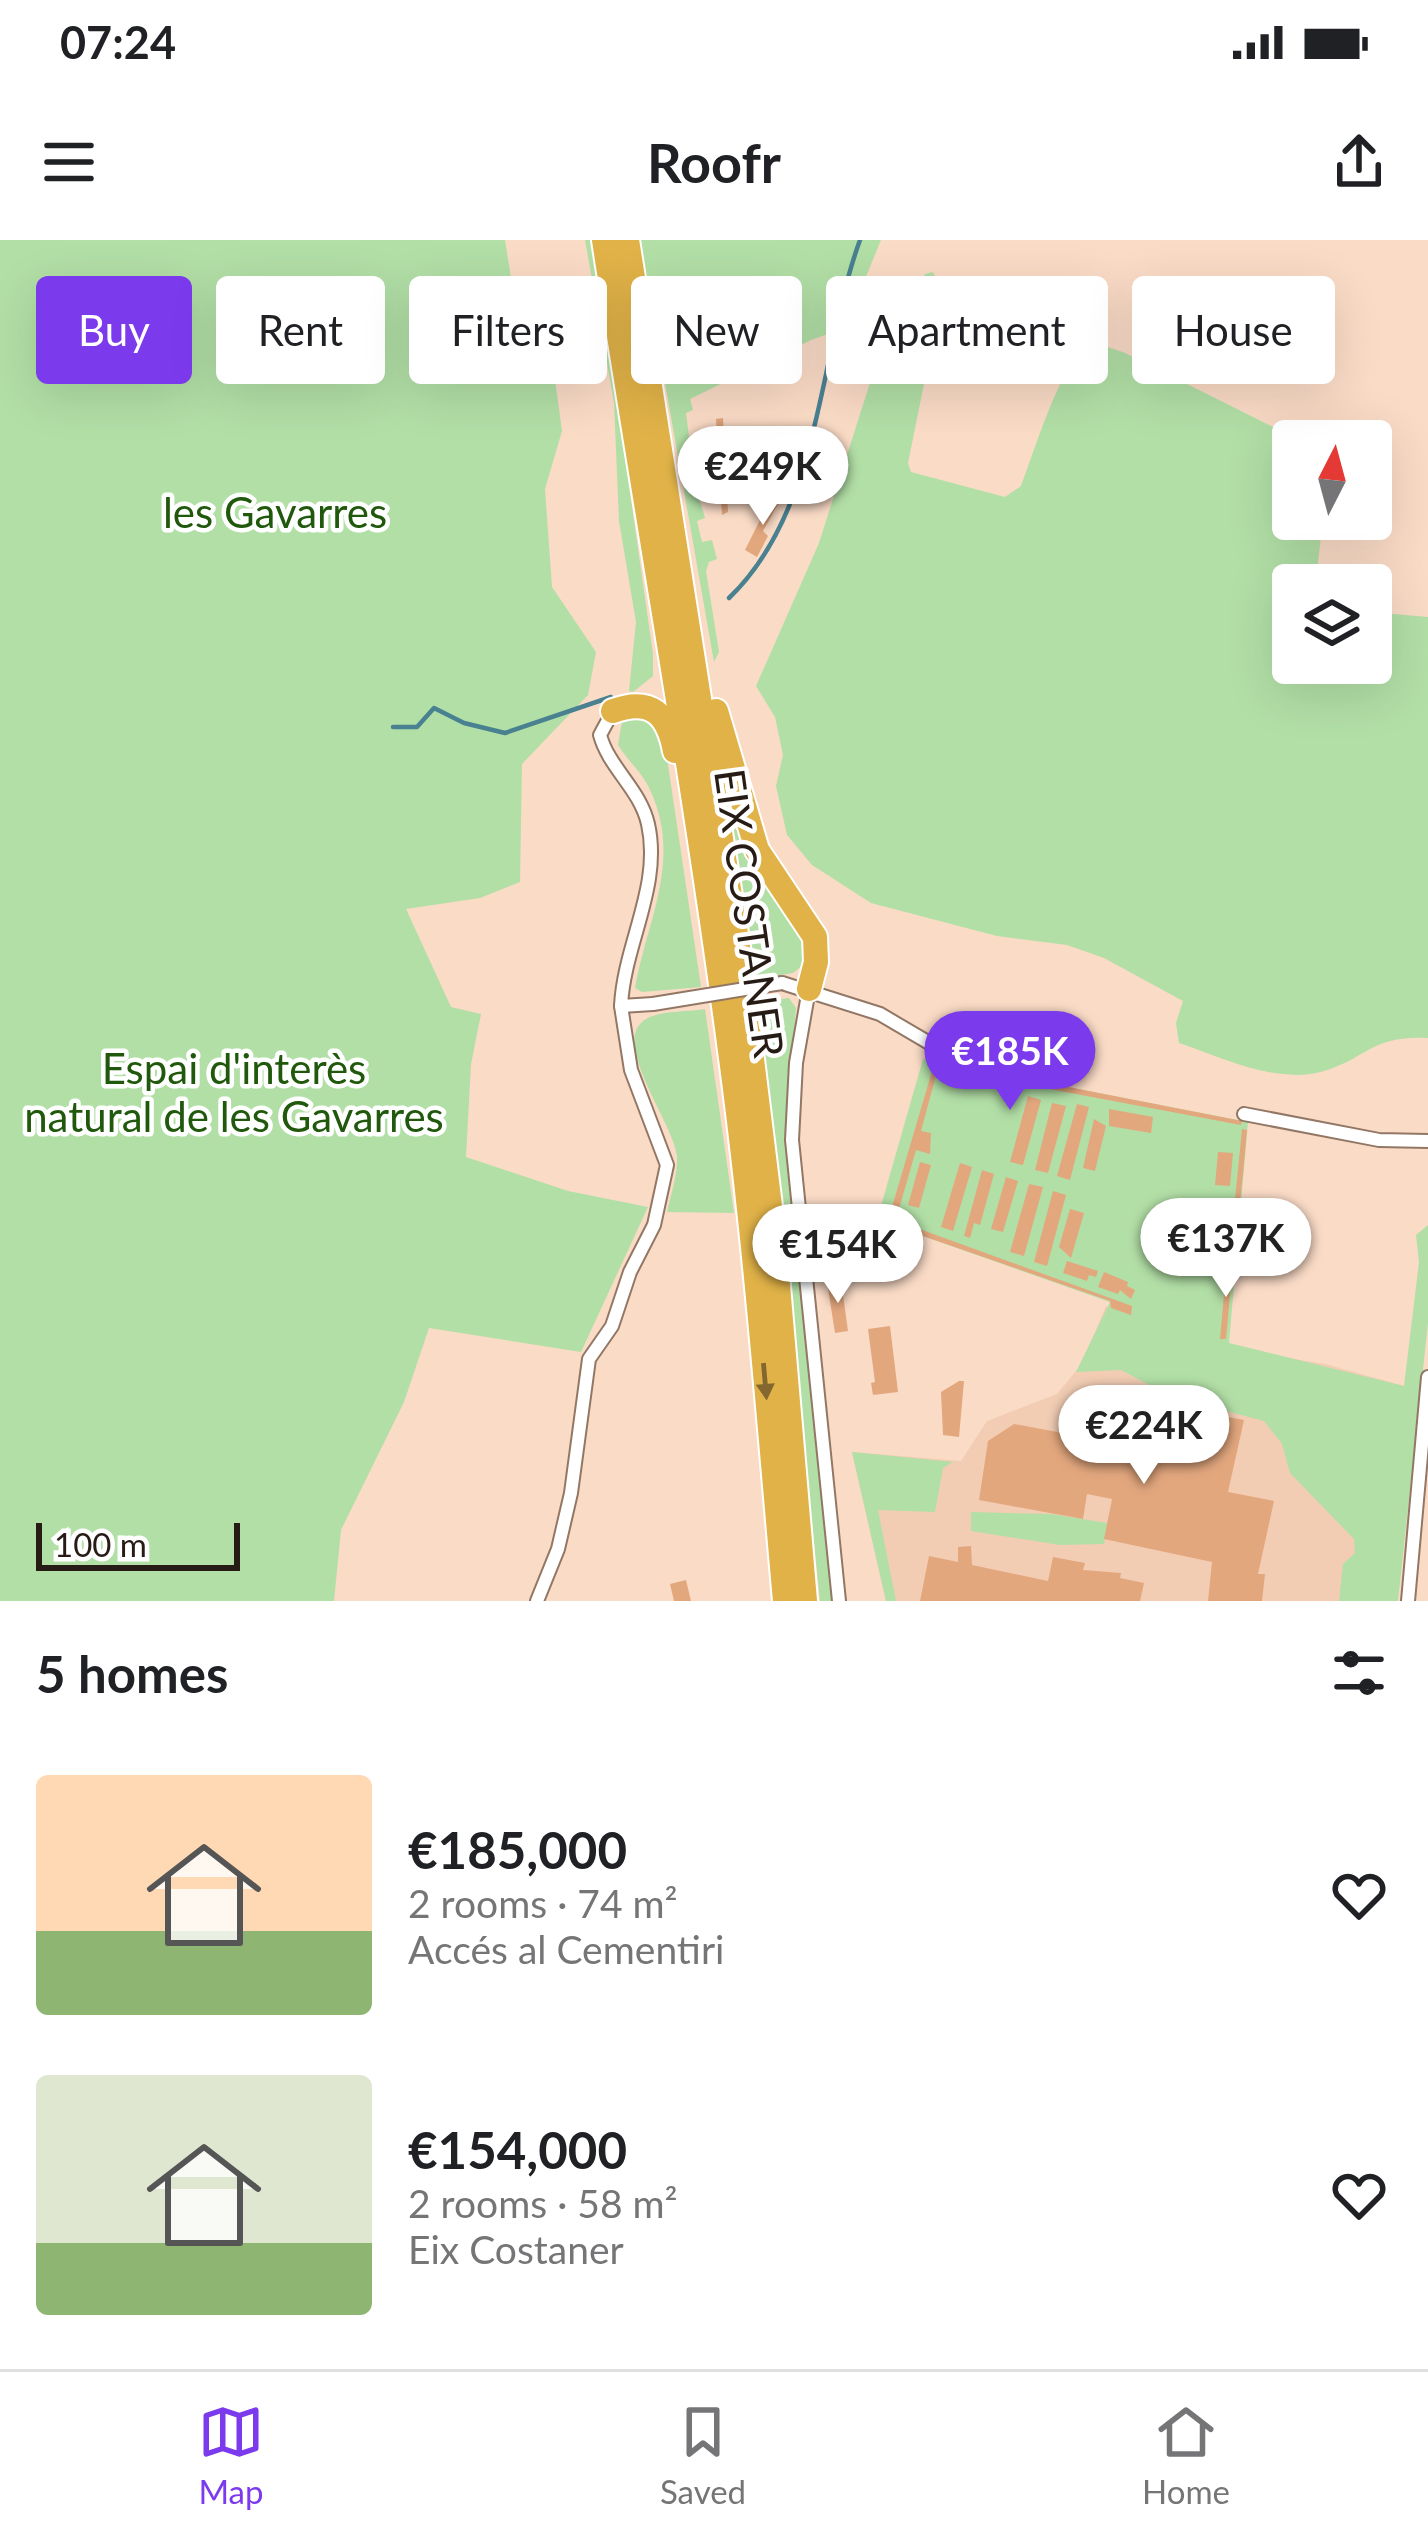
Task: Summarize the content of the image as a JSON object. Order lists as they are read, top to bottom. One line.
{"streets":{"highway":["EIX COSTANER"]},"parks":["les Gavarres","Espai d'interès natural de les Gavarres"],"scale_bar":"100 m","north":"top","page":{"status":"07:24","header":"Roofr","chip":["Buy","Rent","Filters","New","Apartment","House"],"price":["€249K","€185K","€137K","€154K","€224K"],"scale":"100 m","heading":"5 homes","list":[{"name":"€185,000","note":"2 rooms · 74 m² · Accés al Cementiri"},{"name":"€154,000","note":"2 rooms · 58 m² · Eix Costaner"}],"tabs":["Map","Saved","Home"]}}
